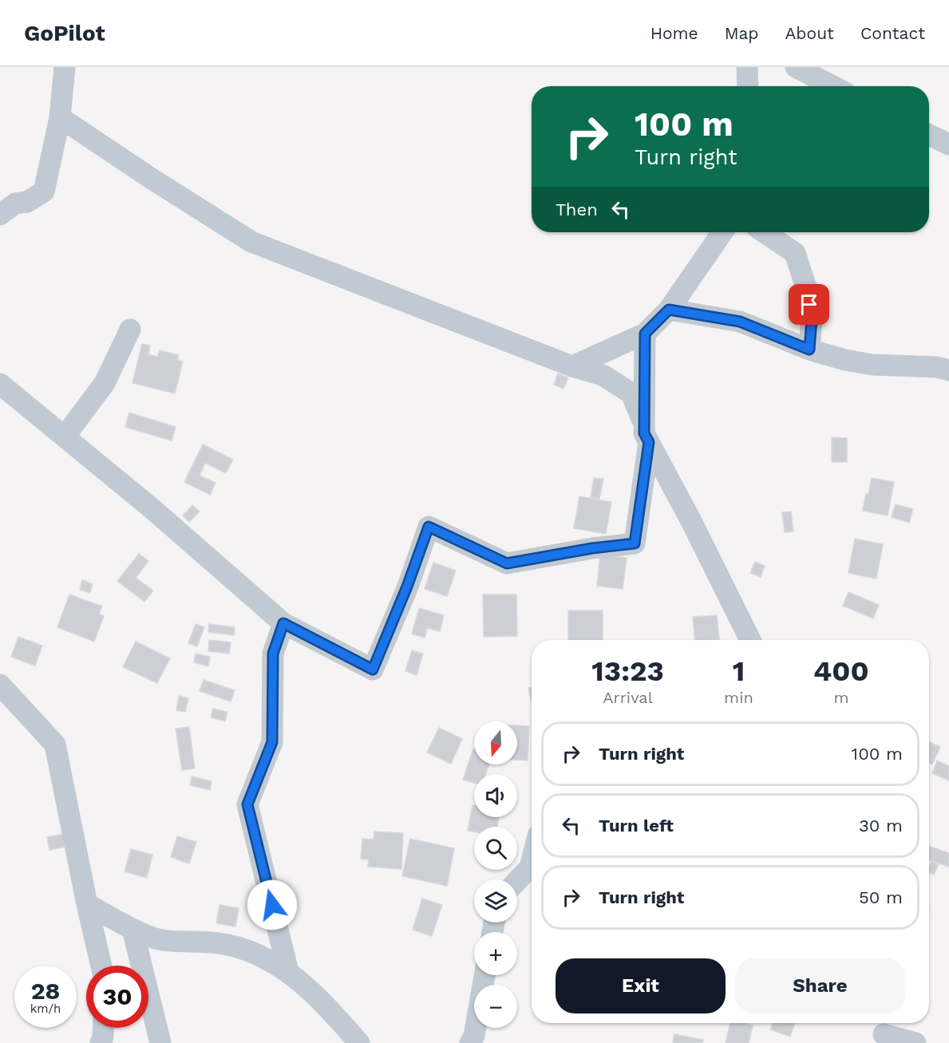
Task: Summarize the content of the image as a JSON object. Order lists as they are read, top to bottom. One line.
{"north":"bottom","page":{"header":"GoPilot","nav":["Home","Map","About","Contact"],"turn":["100 m","Turn right"],"then":"Then","eta":["13:23","Arrival","1","min","400","m"],"map_buttons":["+","−"],"list":[{"name":"Turn right","value":"100 m"},{"name":"Turn left","value":"30 m"},{"name":"Turn right","value":"50 m"}],"buttons":["Exit","Share"],"speed":"28 km/h","limit":"30"}}
